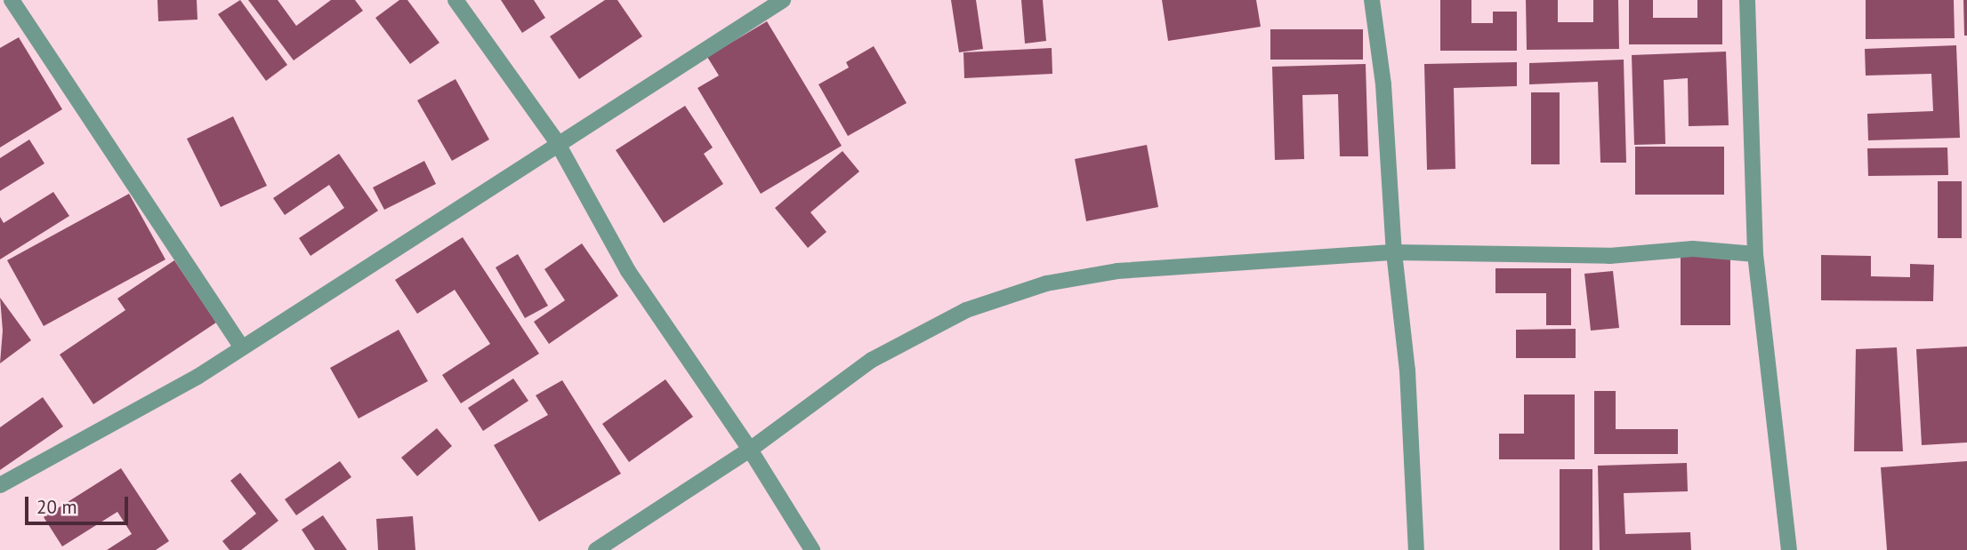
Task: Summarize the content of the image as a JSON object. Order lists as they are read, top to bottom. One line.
{"scale_bar":"20 m"}
